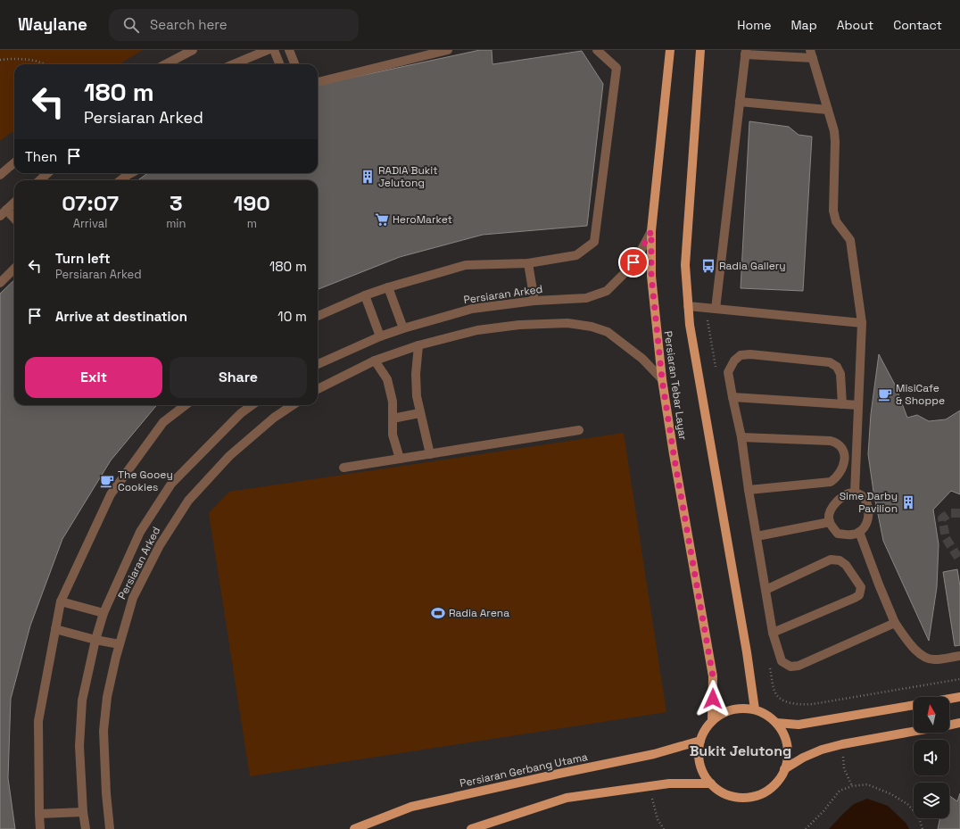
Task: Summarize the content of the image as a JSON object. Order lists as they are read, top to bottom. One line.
{"streets":{"main road":["Persiaran Tebar Layar","Persiaran Gerbang Utama"],"street":["Persiaran Arked"]},"crossings":[["Persiaran Arked","Persiaran Tebar Layar"],["Persiaran Tebar Layar","Persiaran Gerbang Utama"]],"districts":["Bukit Jelutong"],"places":{"building":["RADIA Bukit Jelutong","Sime Darby Pavilion"],"supermarket":["HeroMarket"],"bus stop":["Radia Gallery"],"cafe":["MisiCafe & Shoppe","The Gooey Cookies"],"sports":["Radia Arena"]},"north":"top","page":{"header":"Waylane","search":"Search here","nav":["Home","Map","About","Contact"],"turn":["180 m","Persiaran Arked"],"then":"Then","eta":["07:07","Arrival","3","min","190","m"],"list":[{"name":"Turn left","note":"Persiaran Arked","value":"180 m"},{"name":"Arrive at destination","value":"10 m"}],"buttons":["Exit","Share"]}}
